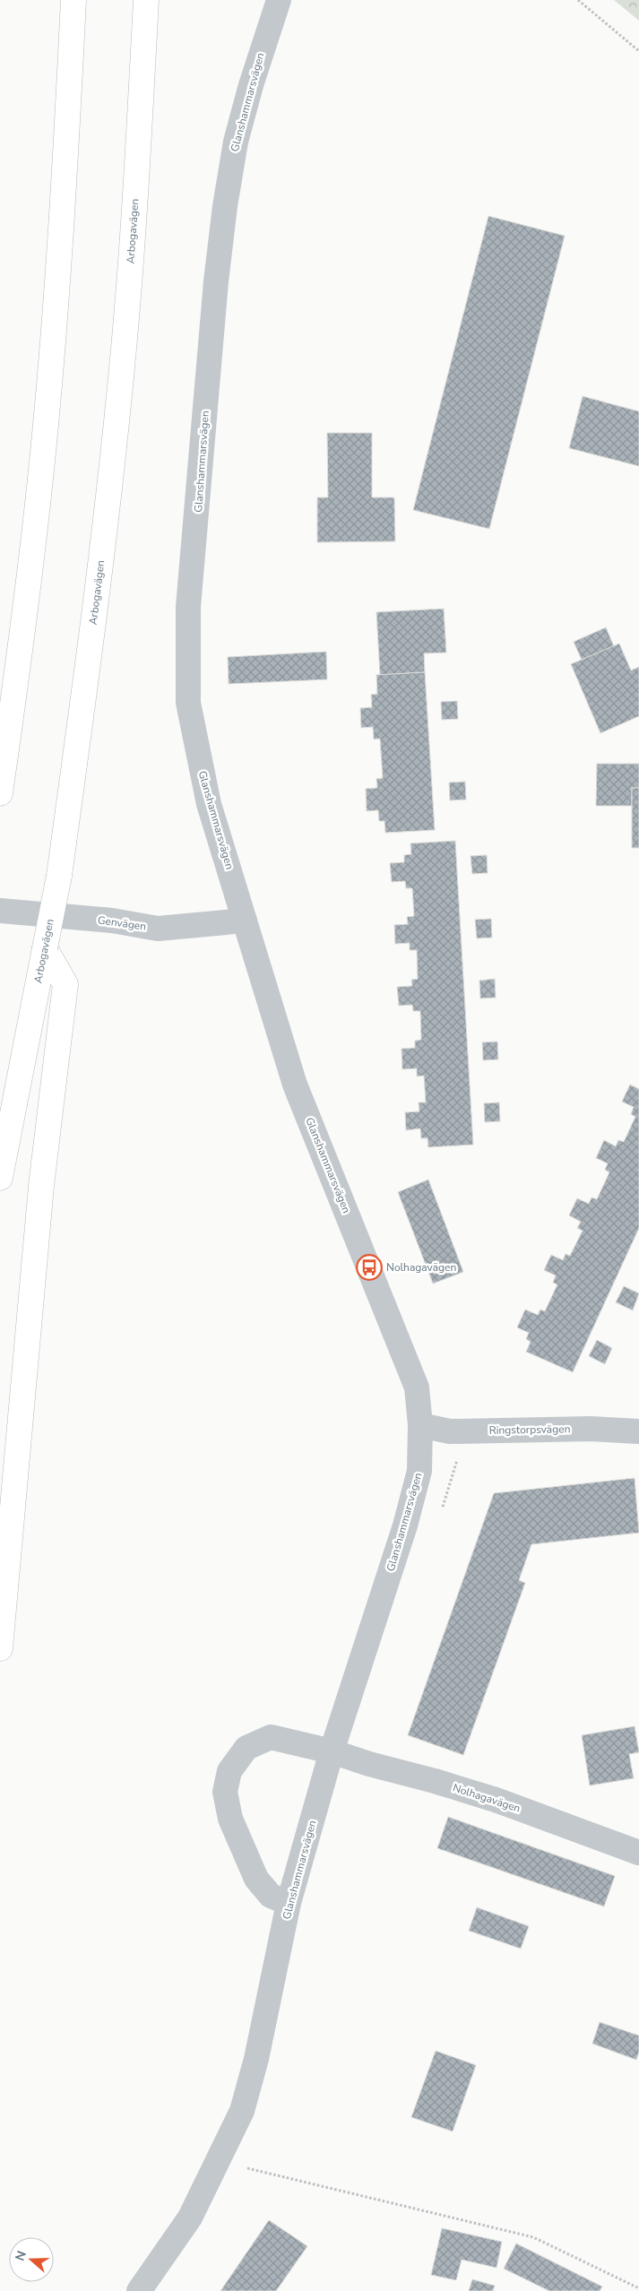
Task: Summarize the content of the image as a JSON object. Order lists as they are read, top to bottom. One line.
{"streets":{"highway":["Arbogavägen"],"street":["Glanshammarsvägen","Genvägen","Ringstorpsvägen","Nolhagavägen"]},"crossings":[["Glanshammarsvägen","Genvägen"],["Glanshammarsvägen","Ringstorpsvägen"],["Glanshammarsvägen","Nolhagavägen"]],"places":{"bus stop":["Nolhagavägen"]},"north":"left"}
